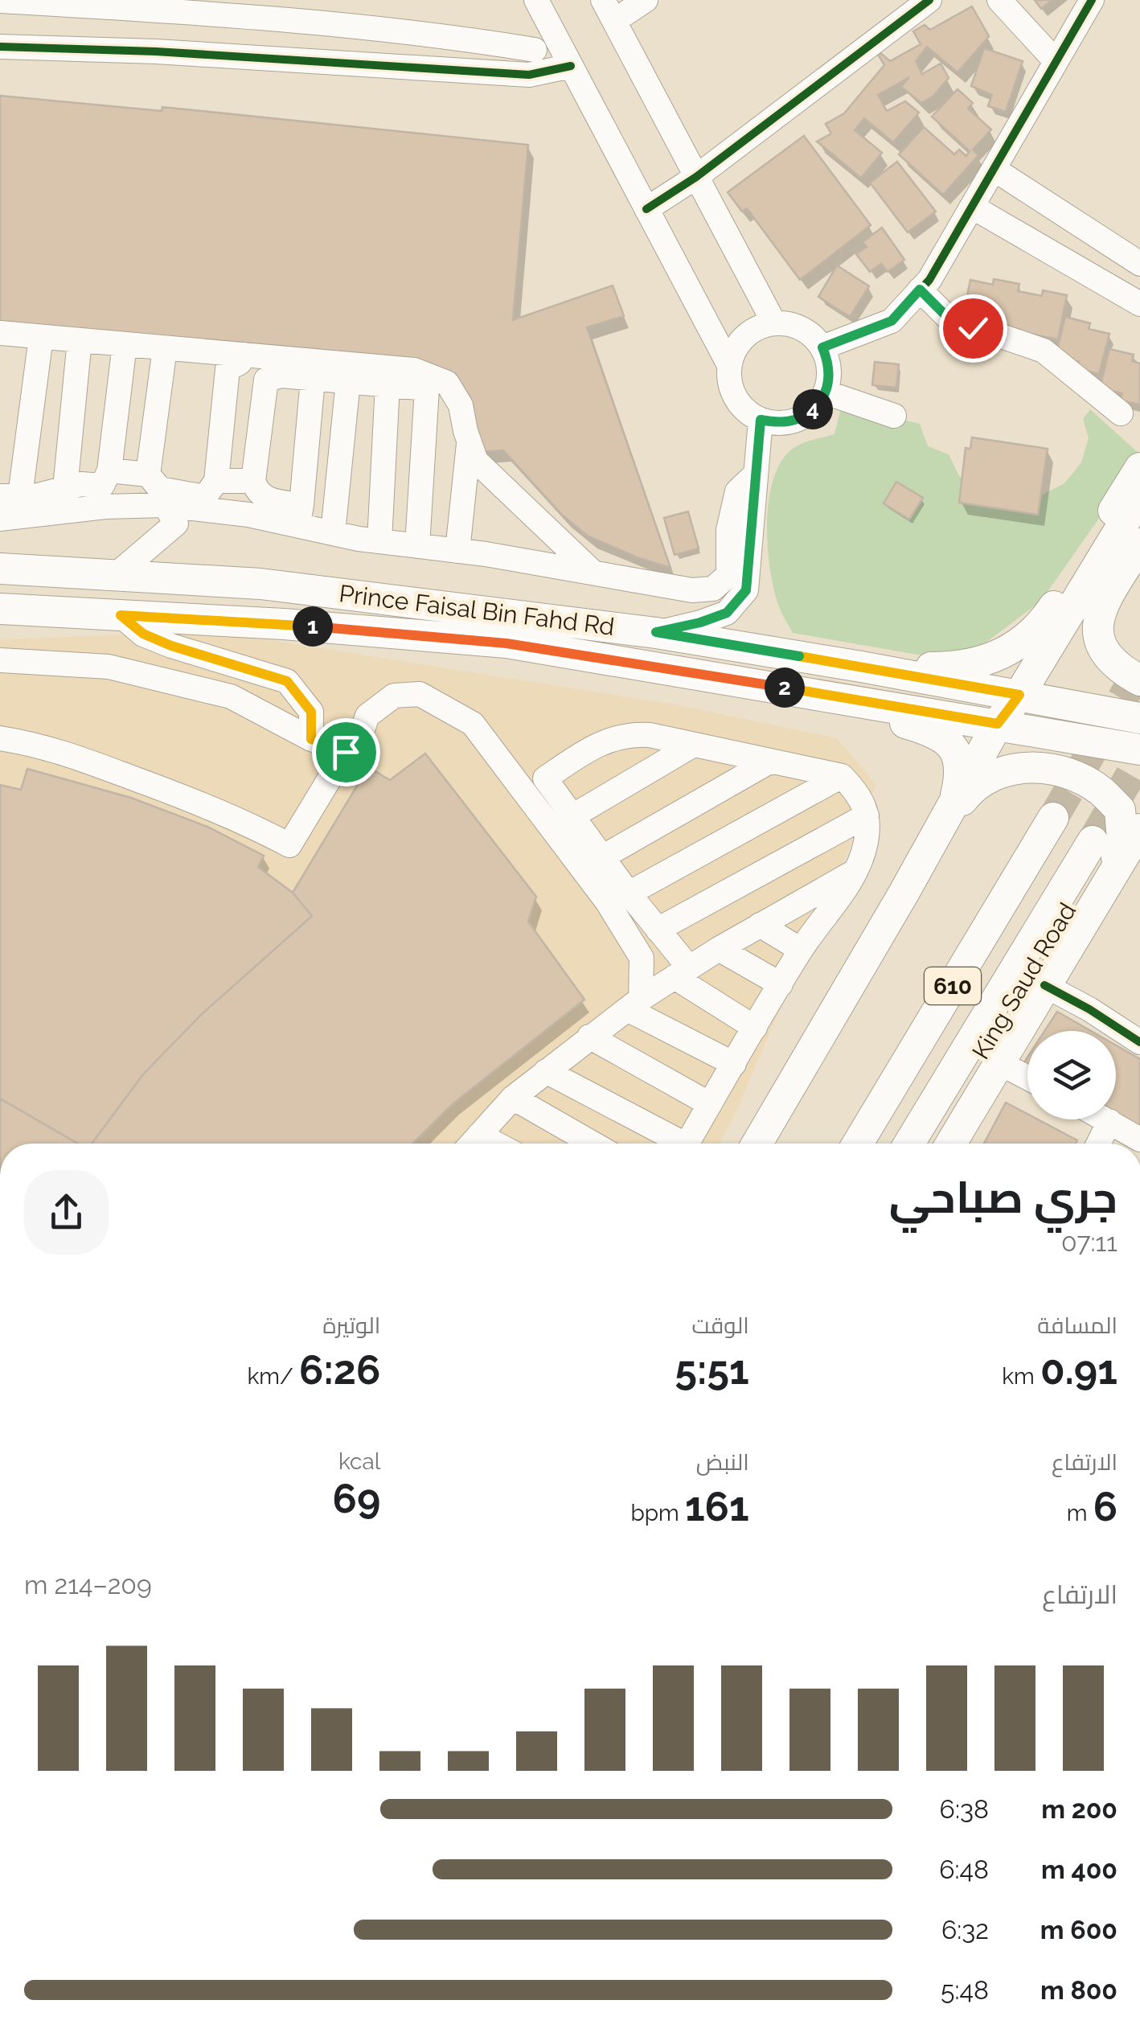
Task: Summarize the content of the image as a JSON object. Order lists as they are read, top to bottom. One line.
{"streets":{"main road":["Prince Faisal Bin Fahd Rd","King Saud Road","610"]},"page":{"pins":["4","1","2"],"heading":["جري صباحي","07:11"],"stats":[["المسافة","0.91 km"],["الوقت","5:51"],["الوتيرة","6:26 /km"],["الارتفاع","6 m"],["النبض","161 bpm"],["kcal","69"]],"chart":["الارتفاع","209–214 m"],"list":[{"name":"200 m","note":"6:38"},{"name":"400 m","note":"6:48"},{"name":"600 m","note":"6:32"},{"name":"800 m","note":"5:48"}]}}
